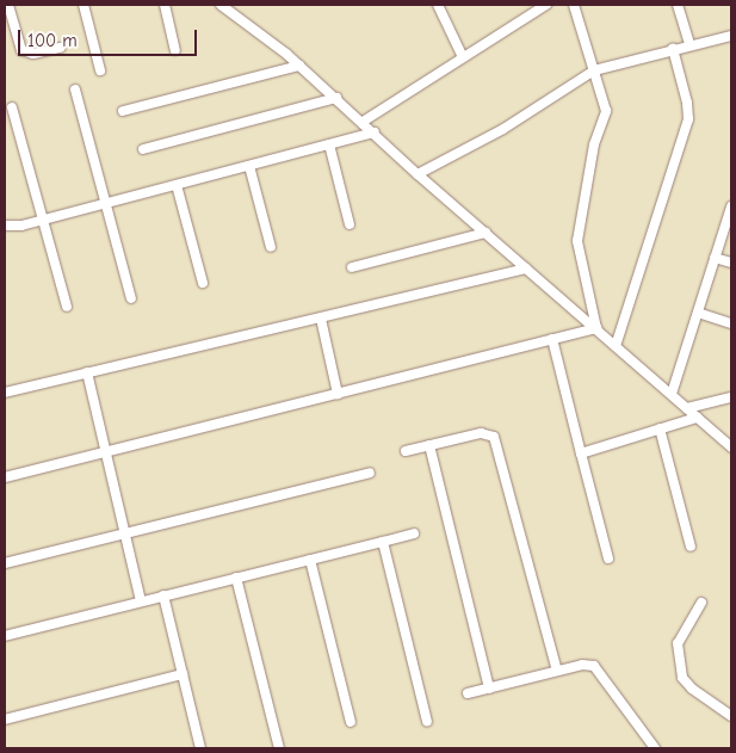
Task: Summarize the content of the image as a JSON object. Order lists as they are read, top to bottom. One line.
{"scale_bar":"100 m"}
